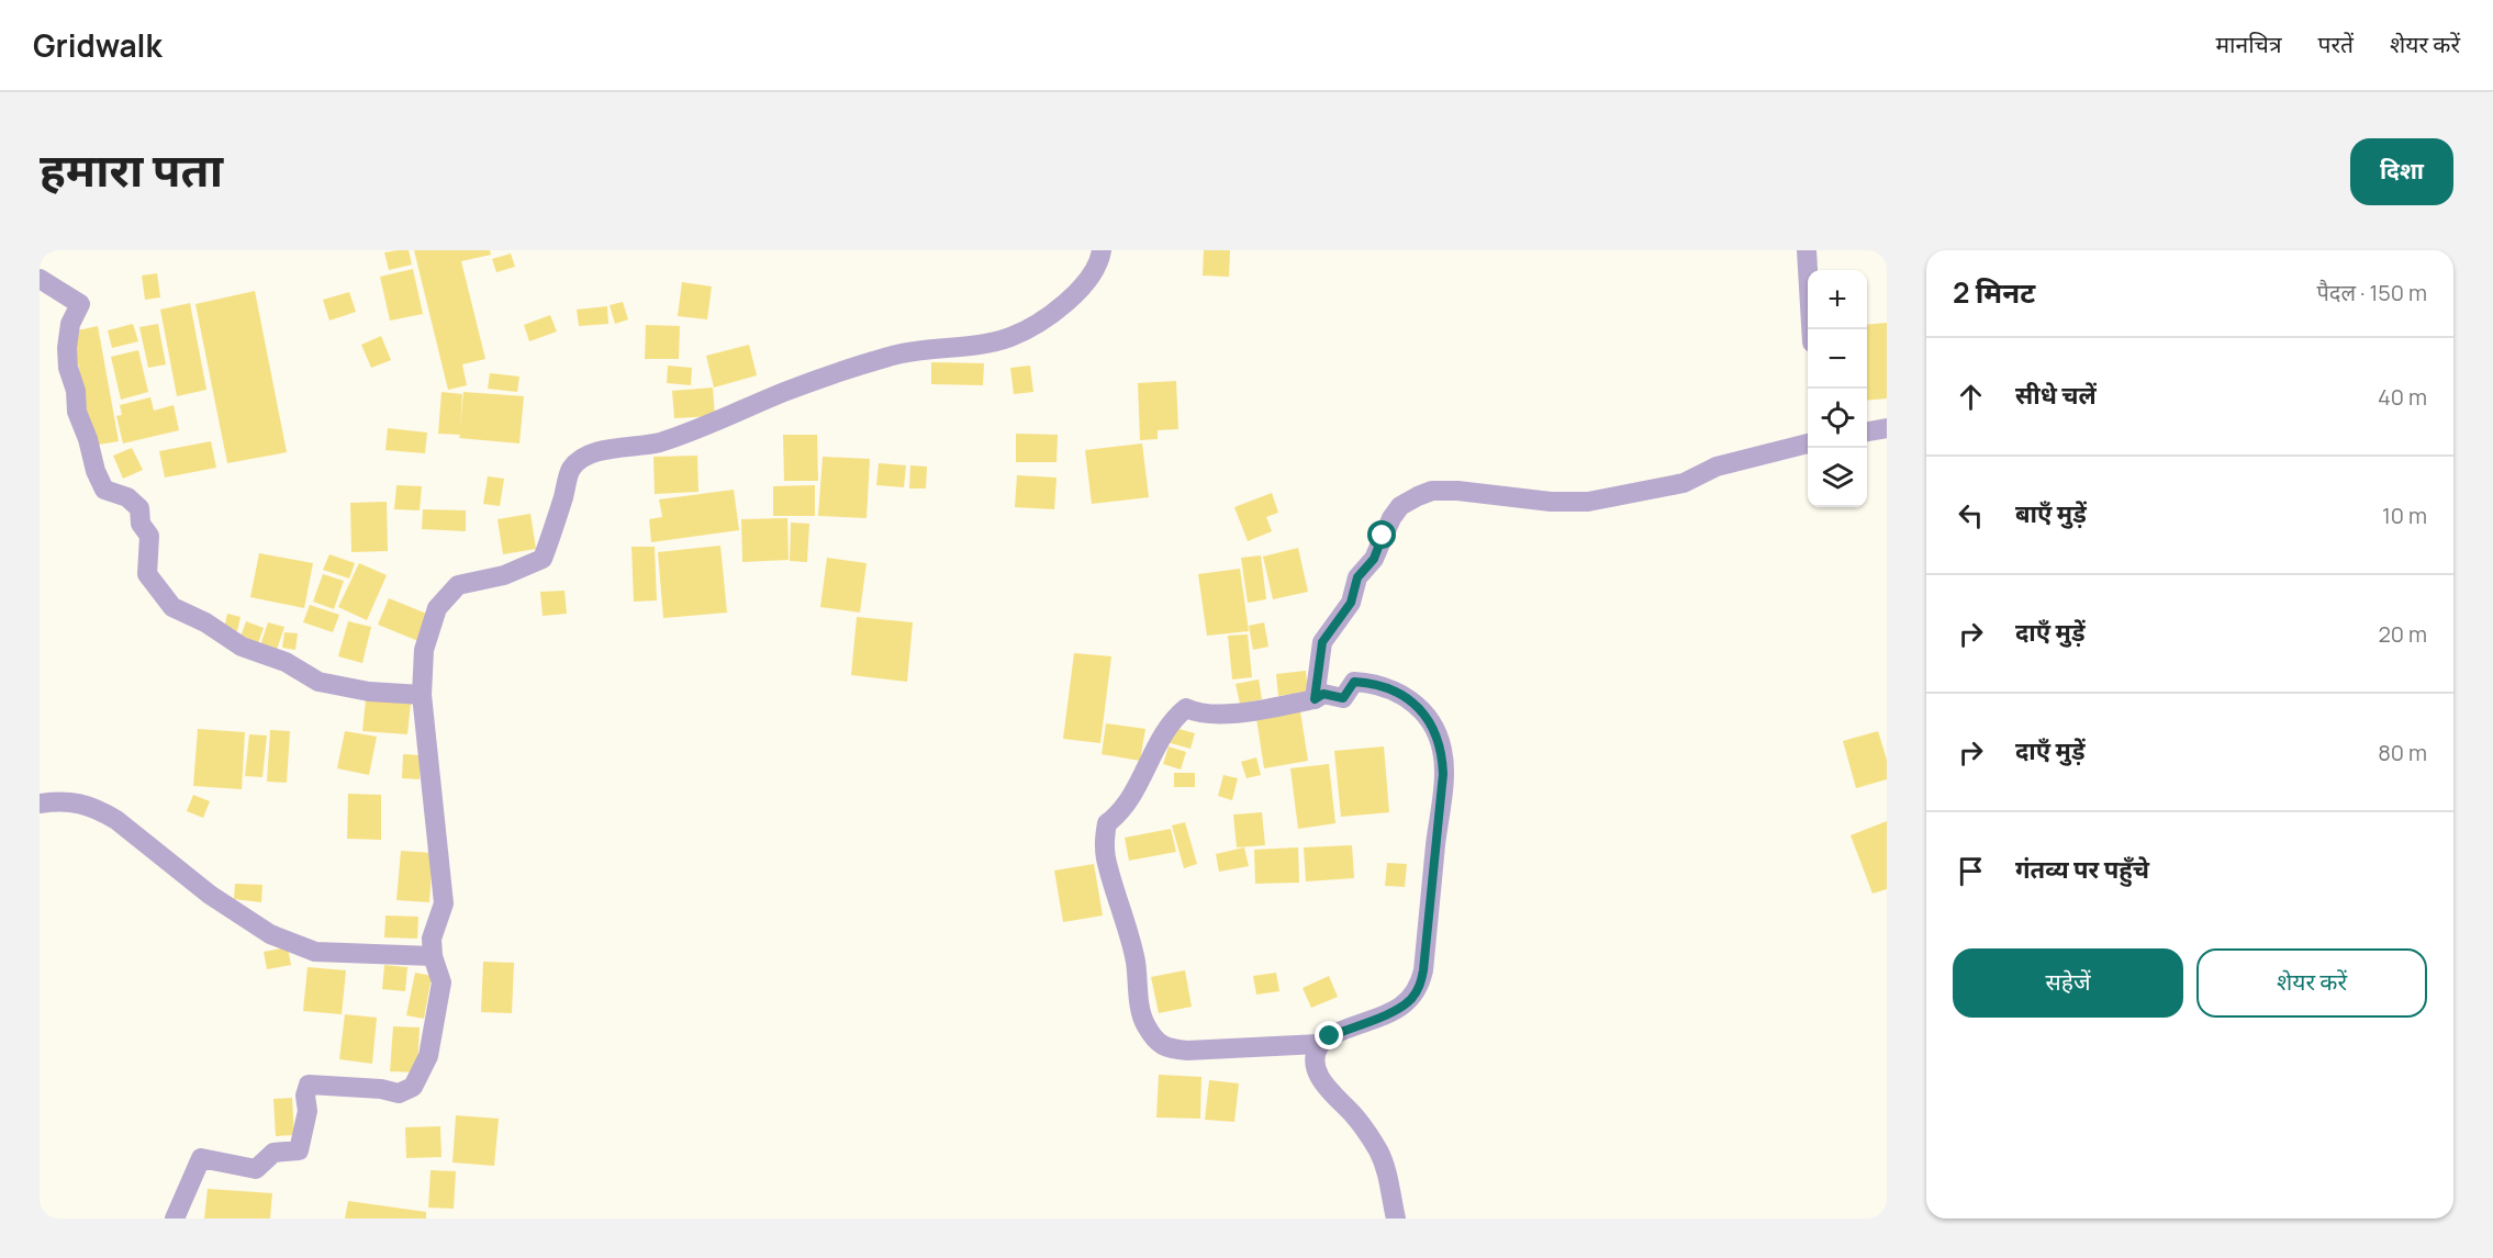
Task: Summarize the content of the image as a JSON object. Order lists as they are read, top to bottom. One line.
{"page":{"header":"Gridwalk","nav":["मानचित्र","परतें","शेयर करें"],"title":"हमारा पता","buttons":["दिशा",["सहेजें","शेयर करें"]],"heading":["2 मिनट","पैदल · 150 m"],"map_buttons":["+","−"],"list":[["सीधे चलें","40 m"],["बाएँ मुड़ें","10 m"],["दाएँ मुड़ें","20 m"],["दाएँ मुड़ें","80 m"],"गंतव्य पर पहुँचे"]}}
